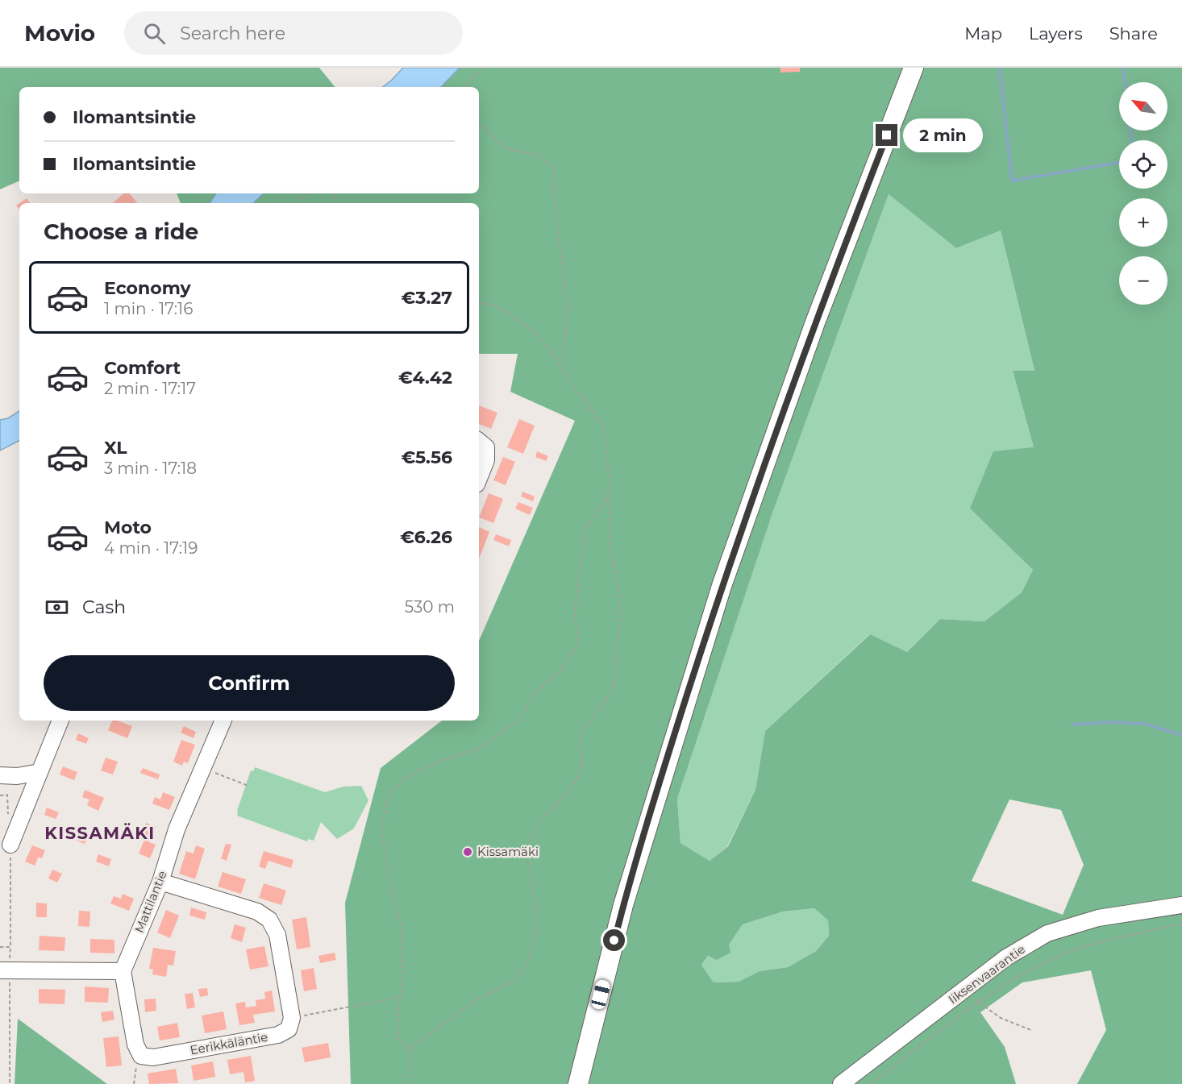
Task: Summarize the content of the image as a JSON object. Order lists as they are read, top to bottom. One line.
{"streets":{"street":["Mattilantie","Iiksenvaarantie","Eerikkäläntie"]},"districts":["KISSAMÄKI"],"places":["Kissamäki"],"north":"top left","page":{"header":"Movio","search":"Search here","nav":["Map","Layers","Share"],"map_buttons":["+","−"],"banner":["Ilomantsintie","Ilomantsintie"],"bubble":"2 min","heading":"Choose a ride","list":[{"name":"Economy","note":"1 min · 17:16","value":"€3.27"},{"name":"Comfort","note":"2 min · 17:17","value":"€4.42"},{"name":"XL","note":"3 min · 17:18","value":"€5.56"},{"name":"Moto","note":"4 min · 17:19","value":"€6.26"}],"pay":["Cash","530 m"],"buttons":"Confirm"}}
